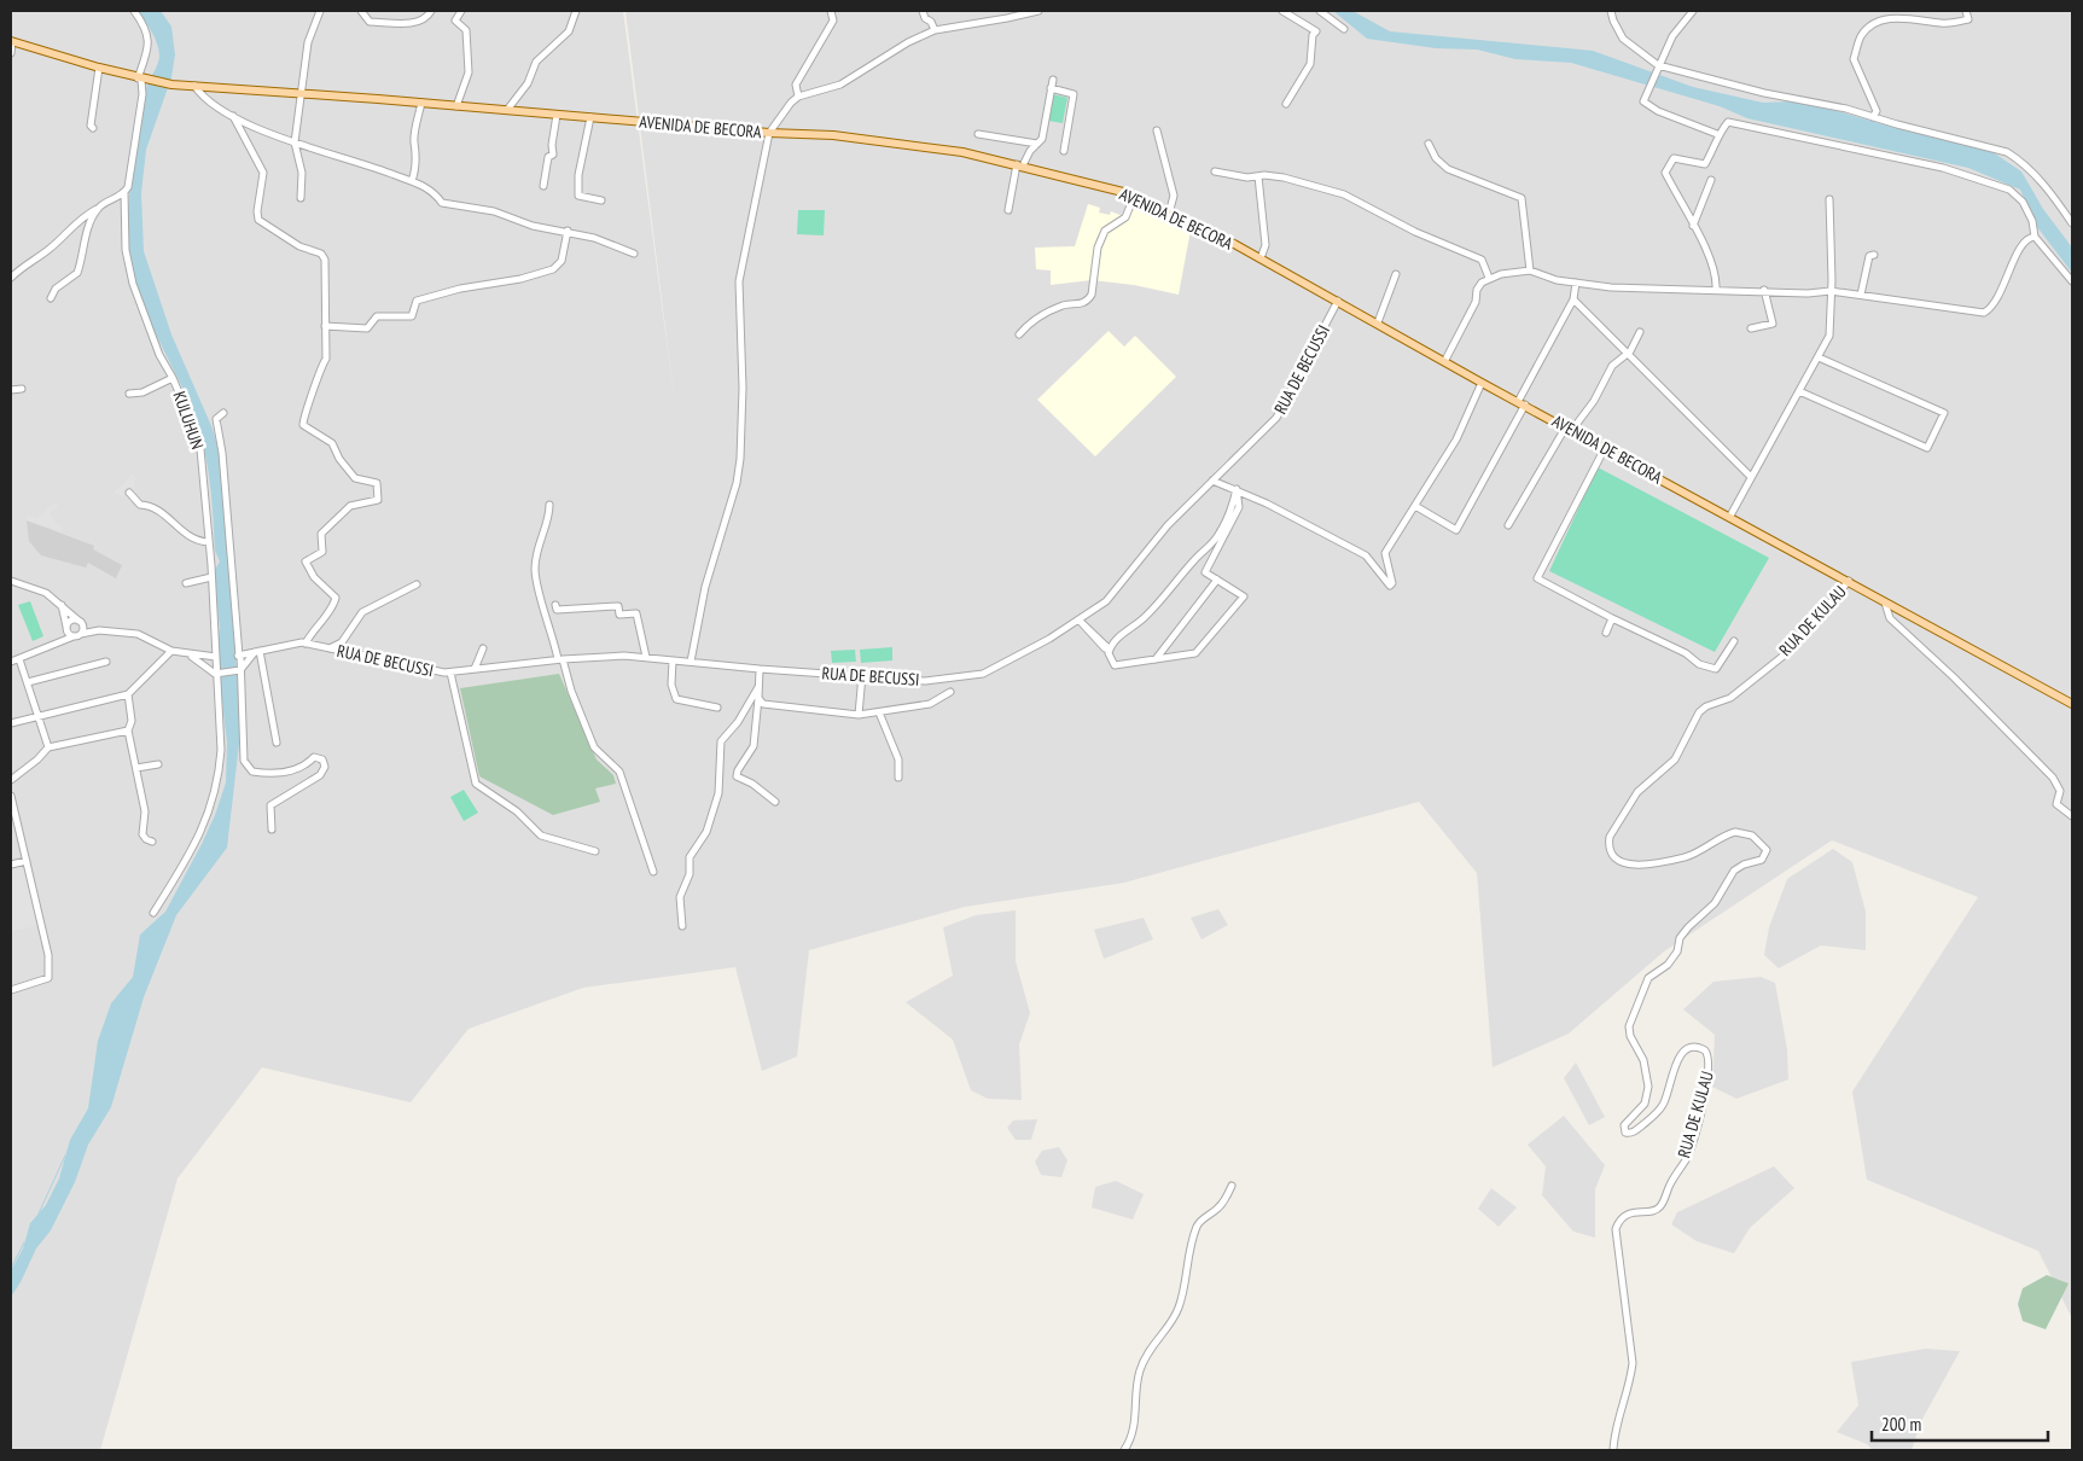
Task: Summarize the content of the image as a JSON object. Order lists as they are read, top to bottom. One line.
{"streets":{"main road":["AVENIDA DE BECORA"],"street":["RUA DE BECUSSI","KULUHUN","RUA DE KULAU"]},"crossings":[["AVENIDA DE BECORA","RUA DE BECUSSI"],["AVENIDA DE BECORA","KULUHUN"],["AVENIDA DE BECORA","RUA DE KULAU"]],"scale_bar":"200 m"}
